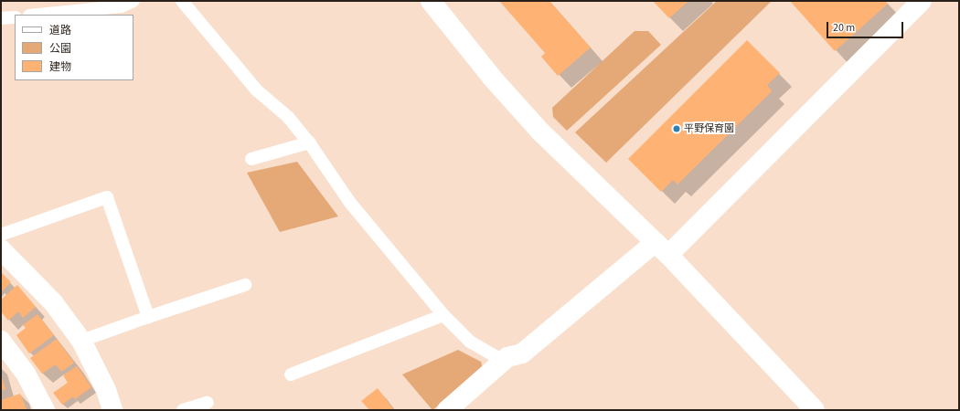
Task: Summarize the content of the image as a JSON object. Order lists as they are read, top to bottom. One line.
{"places":["平野保育園"],"legend":["道路","公園","建物"],"scale_bar":"20 m"}
